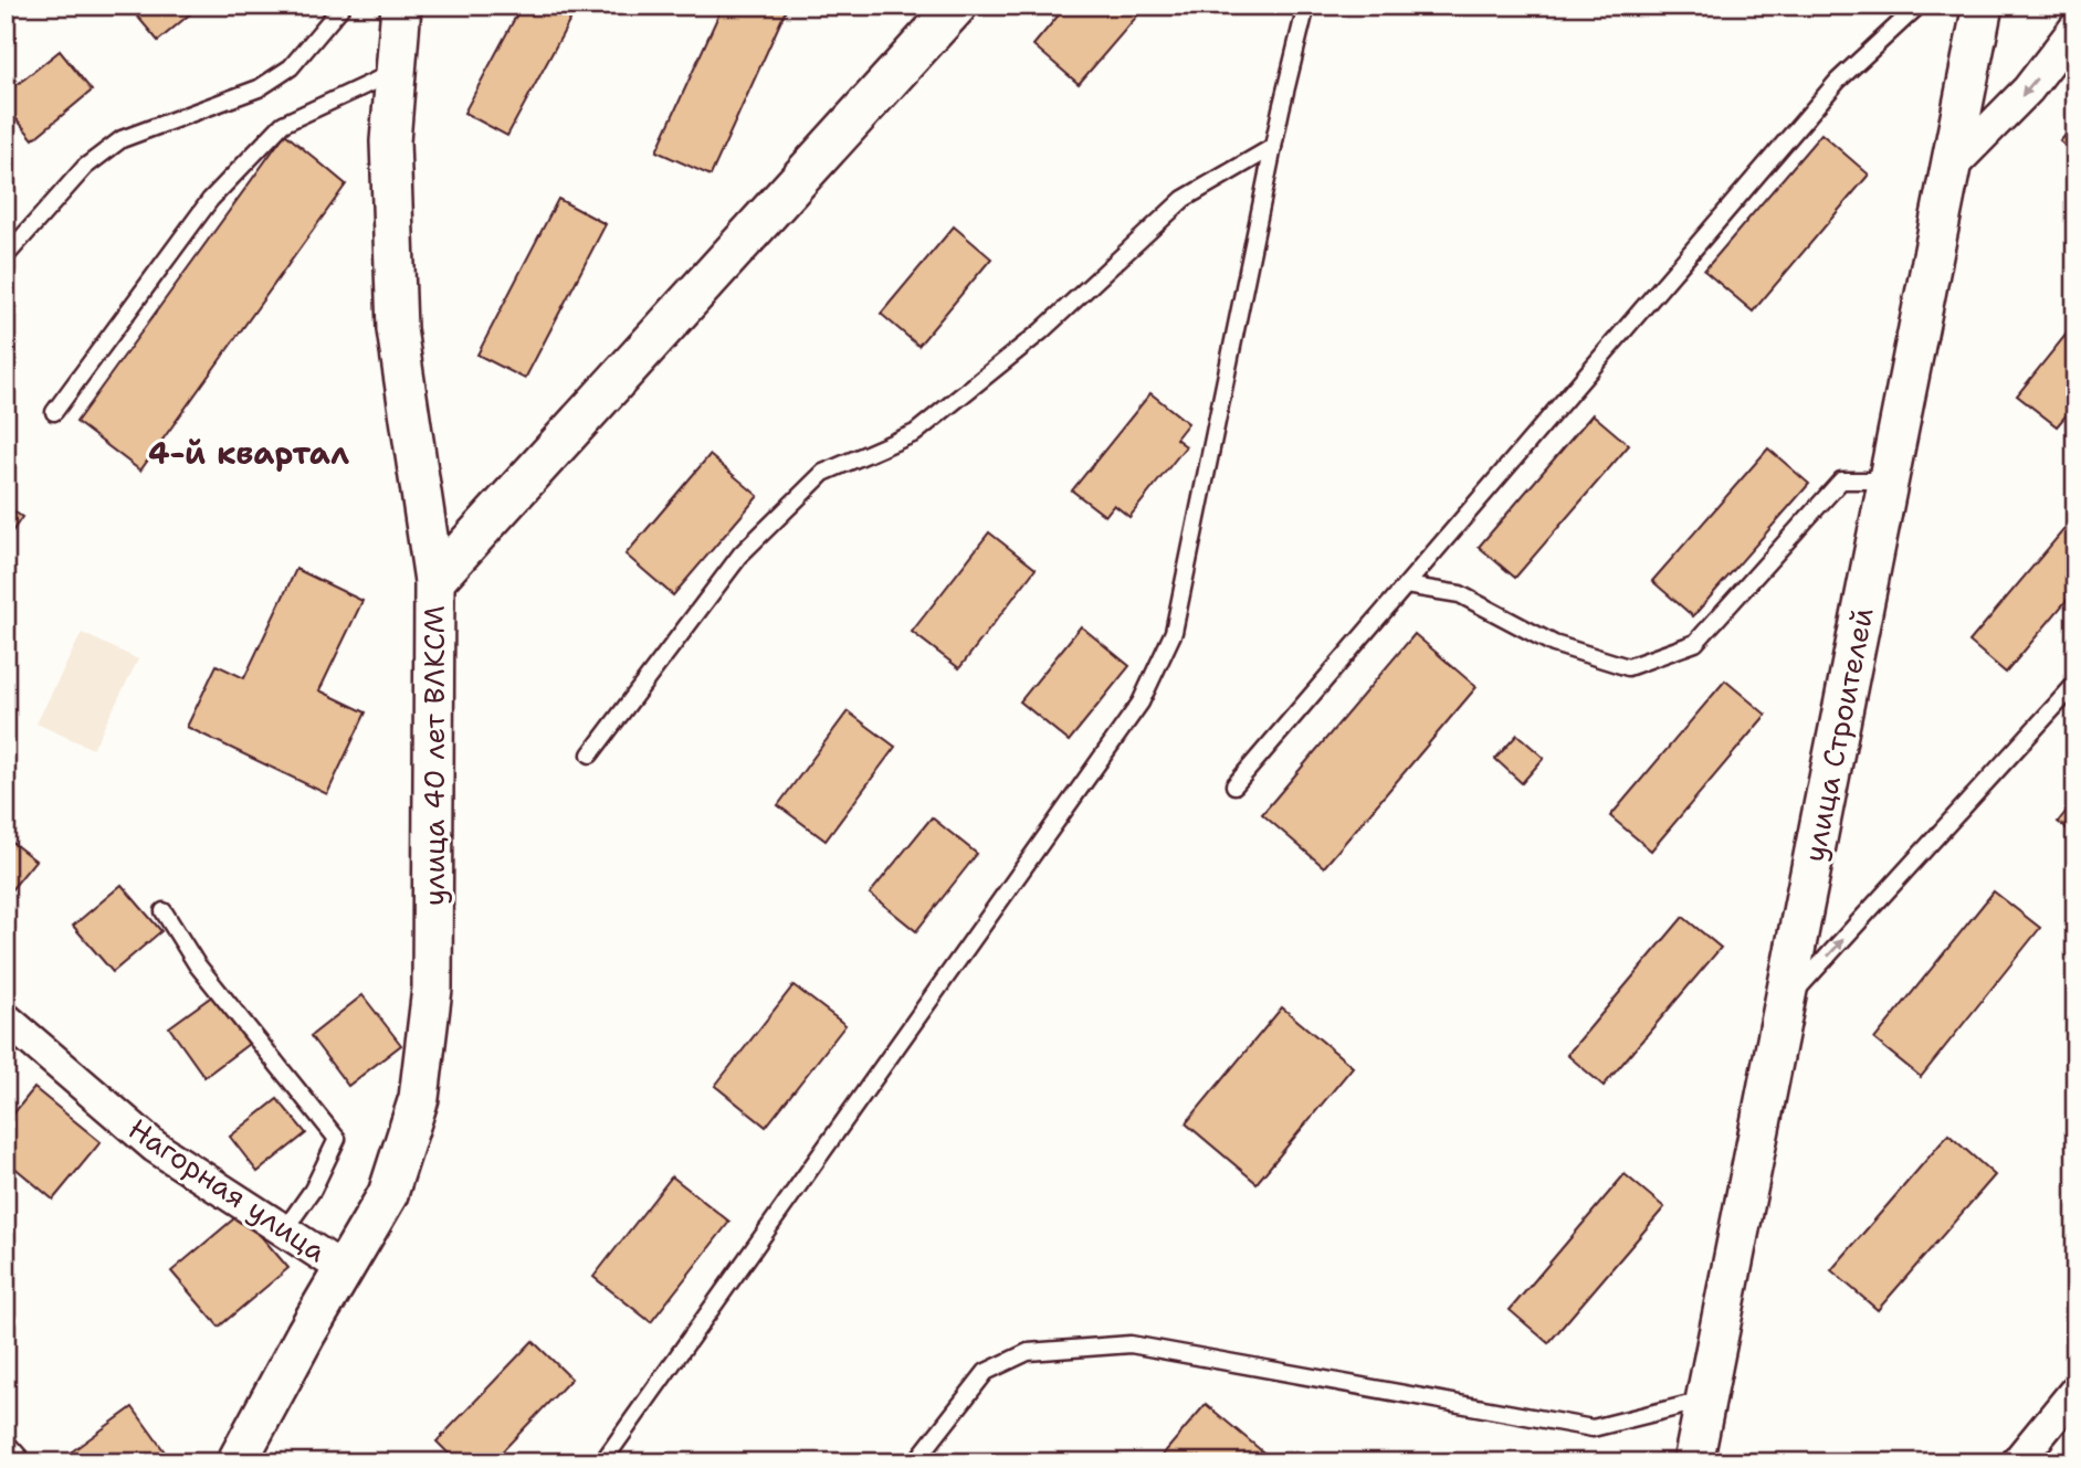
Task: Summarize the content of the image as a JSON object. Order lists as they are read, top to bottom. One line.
{"streets":{"street":["улица Строителей","улица 40 лет ВЛКСМ","Нагорная улица"]},"crossings":[["улица 40 лет ВЛКСМ","Нагорная улица"]],"districts":["4-й квартал"]}
